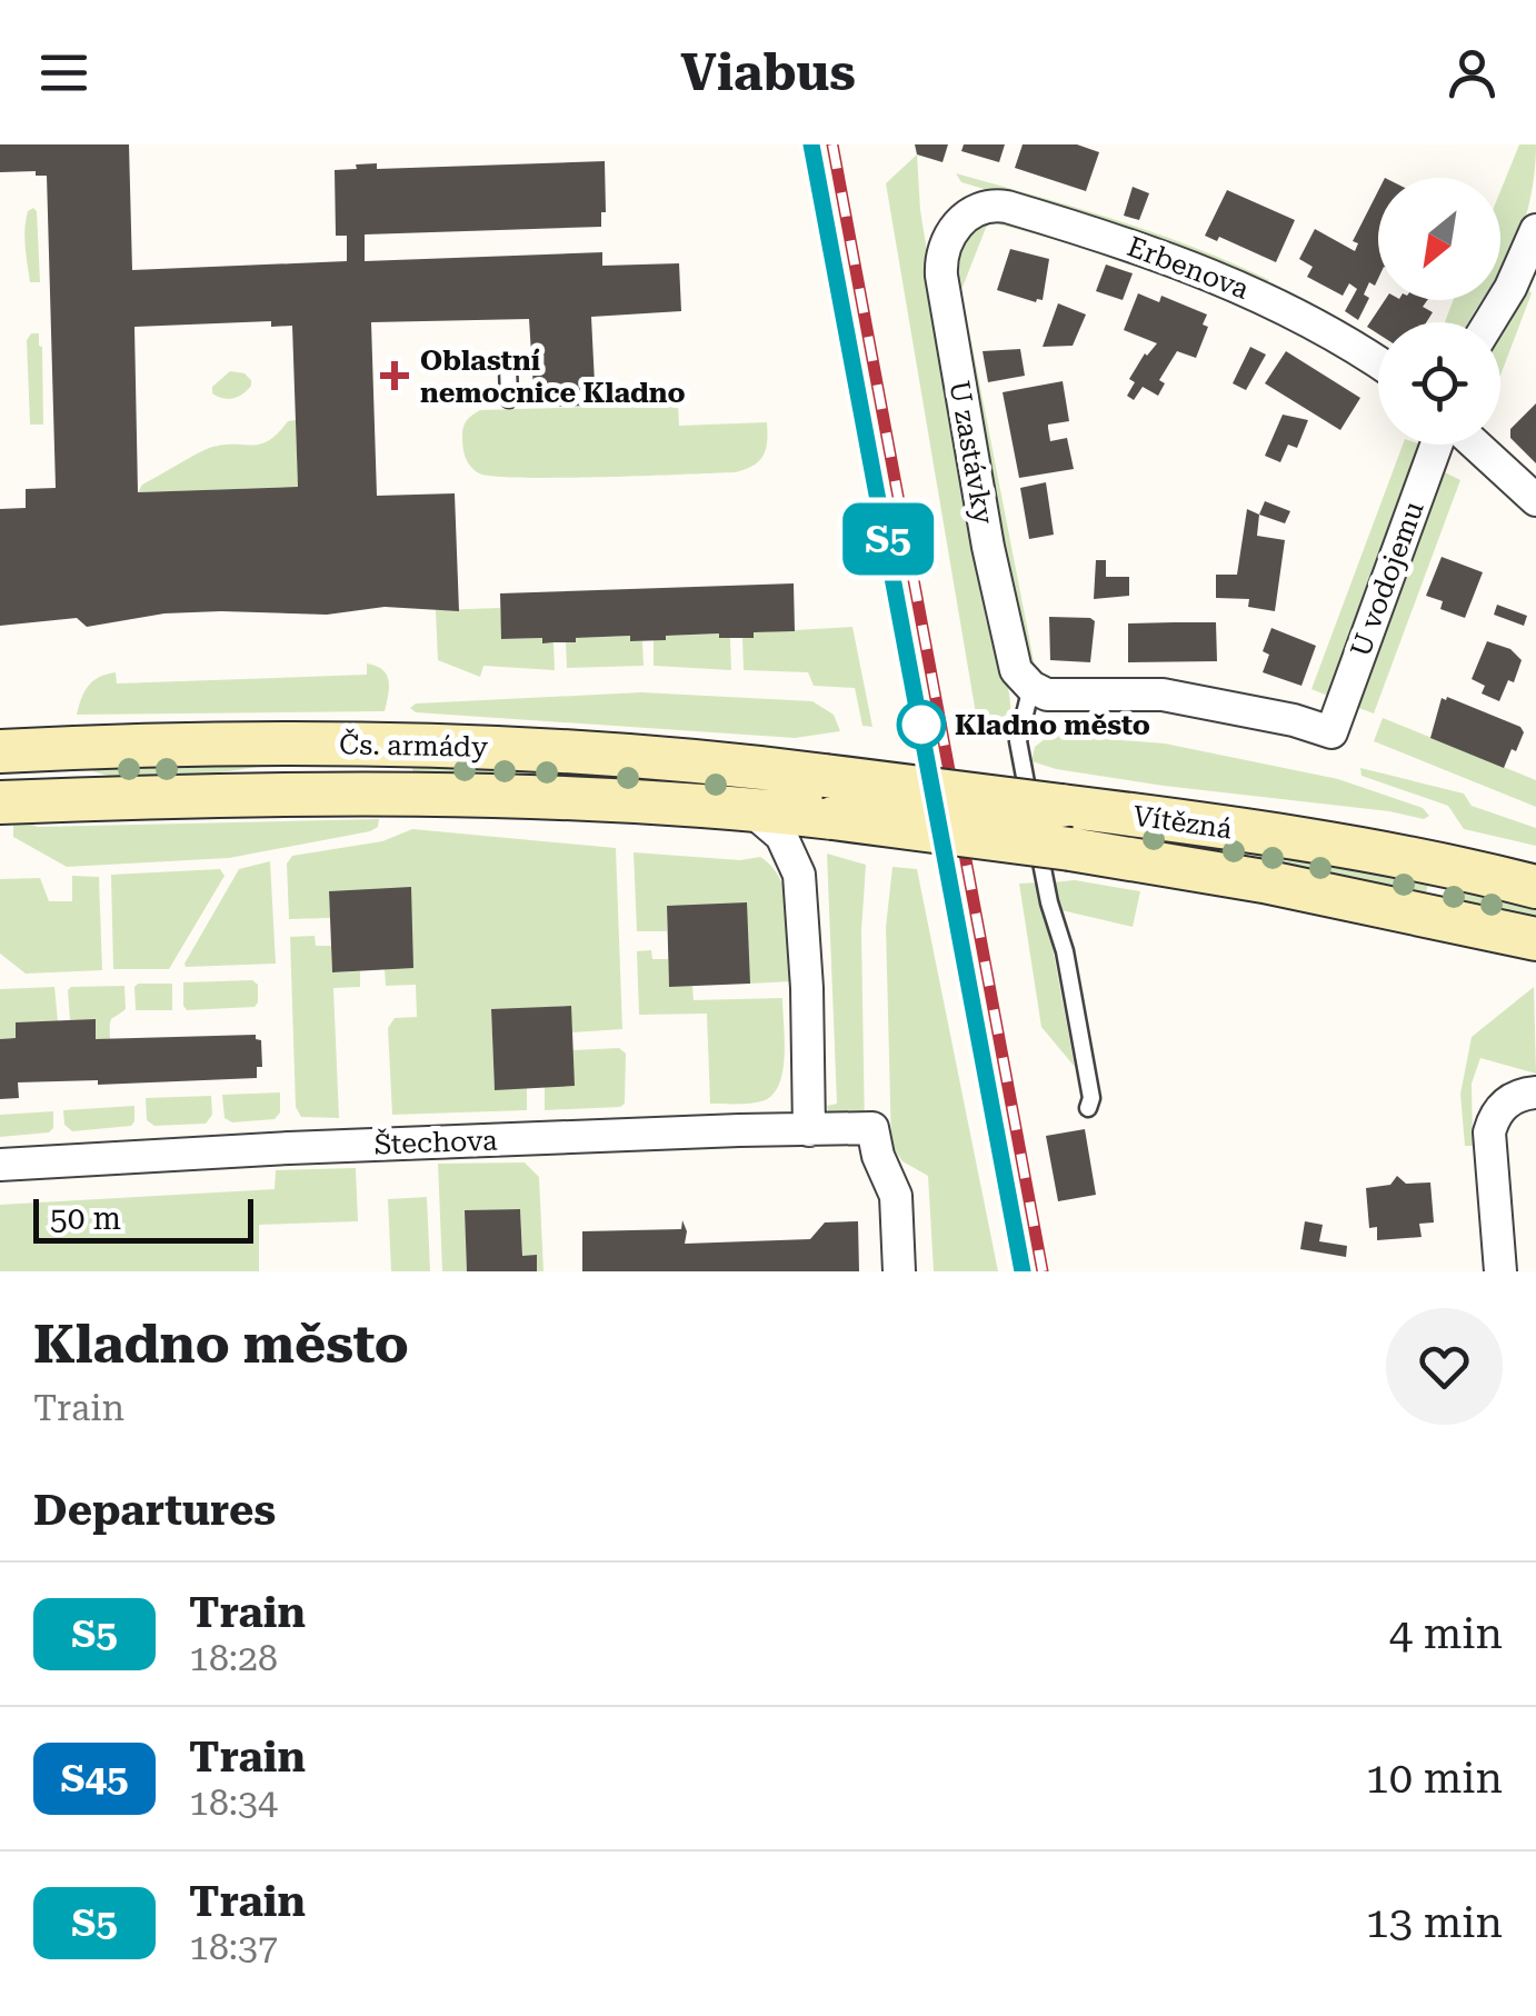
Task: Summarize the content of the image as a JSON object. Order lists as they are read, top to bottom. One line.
{"streets":{"main road":["Čs. armády","Vítězná"],"street":["Erbenova","U zastávky","U vodojemu","Štechova"]},"crossings":[["Erbenova","U zastávky"],["U zastávky","U vodojemu"],["Čs. armády","Vítězná"]],"places":{"health":["Oblastní nemocnice Kladno"],"other":["Kladno město"]},"scale_bar":"50 m","north":"bottom left","page":{"header":"Viabus","on_map":"S5","scale":"50 m","heading":[["Kladno město","Train"],"Departures"],"list":[{"mark":"S5","name":"Train","note":"18:28","value":"4 min"},{"mark":"S45","name":"Train","note":"18:34","value":"10 min"},{"mark":"S5","name":"Train","note":"18:37","value":"13 min"}]}}
